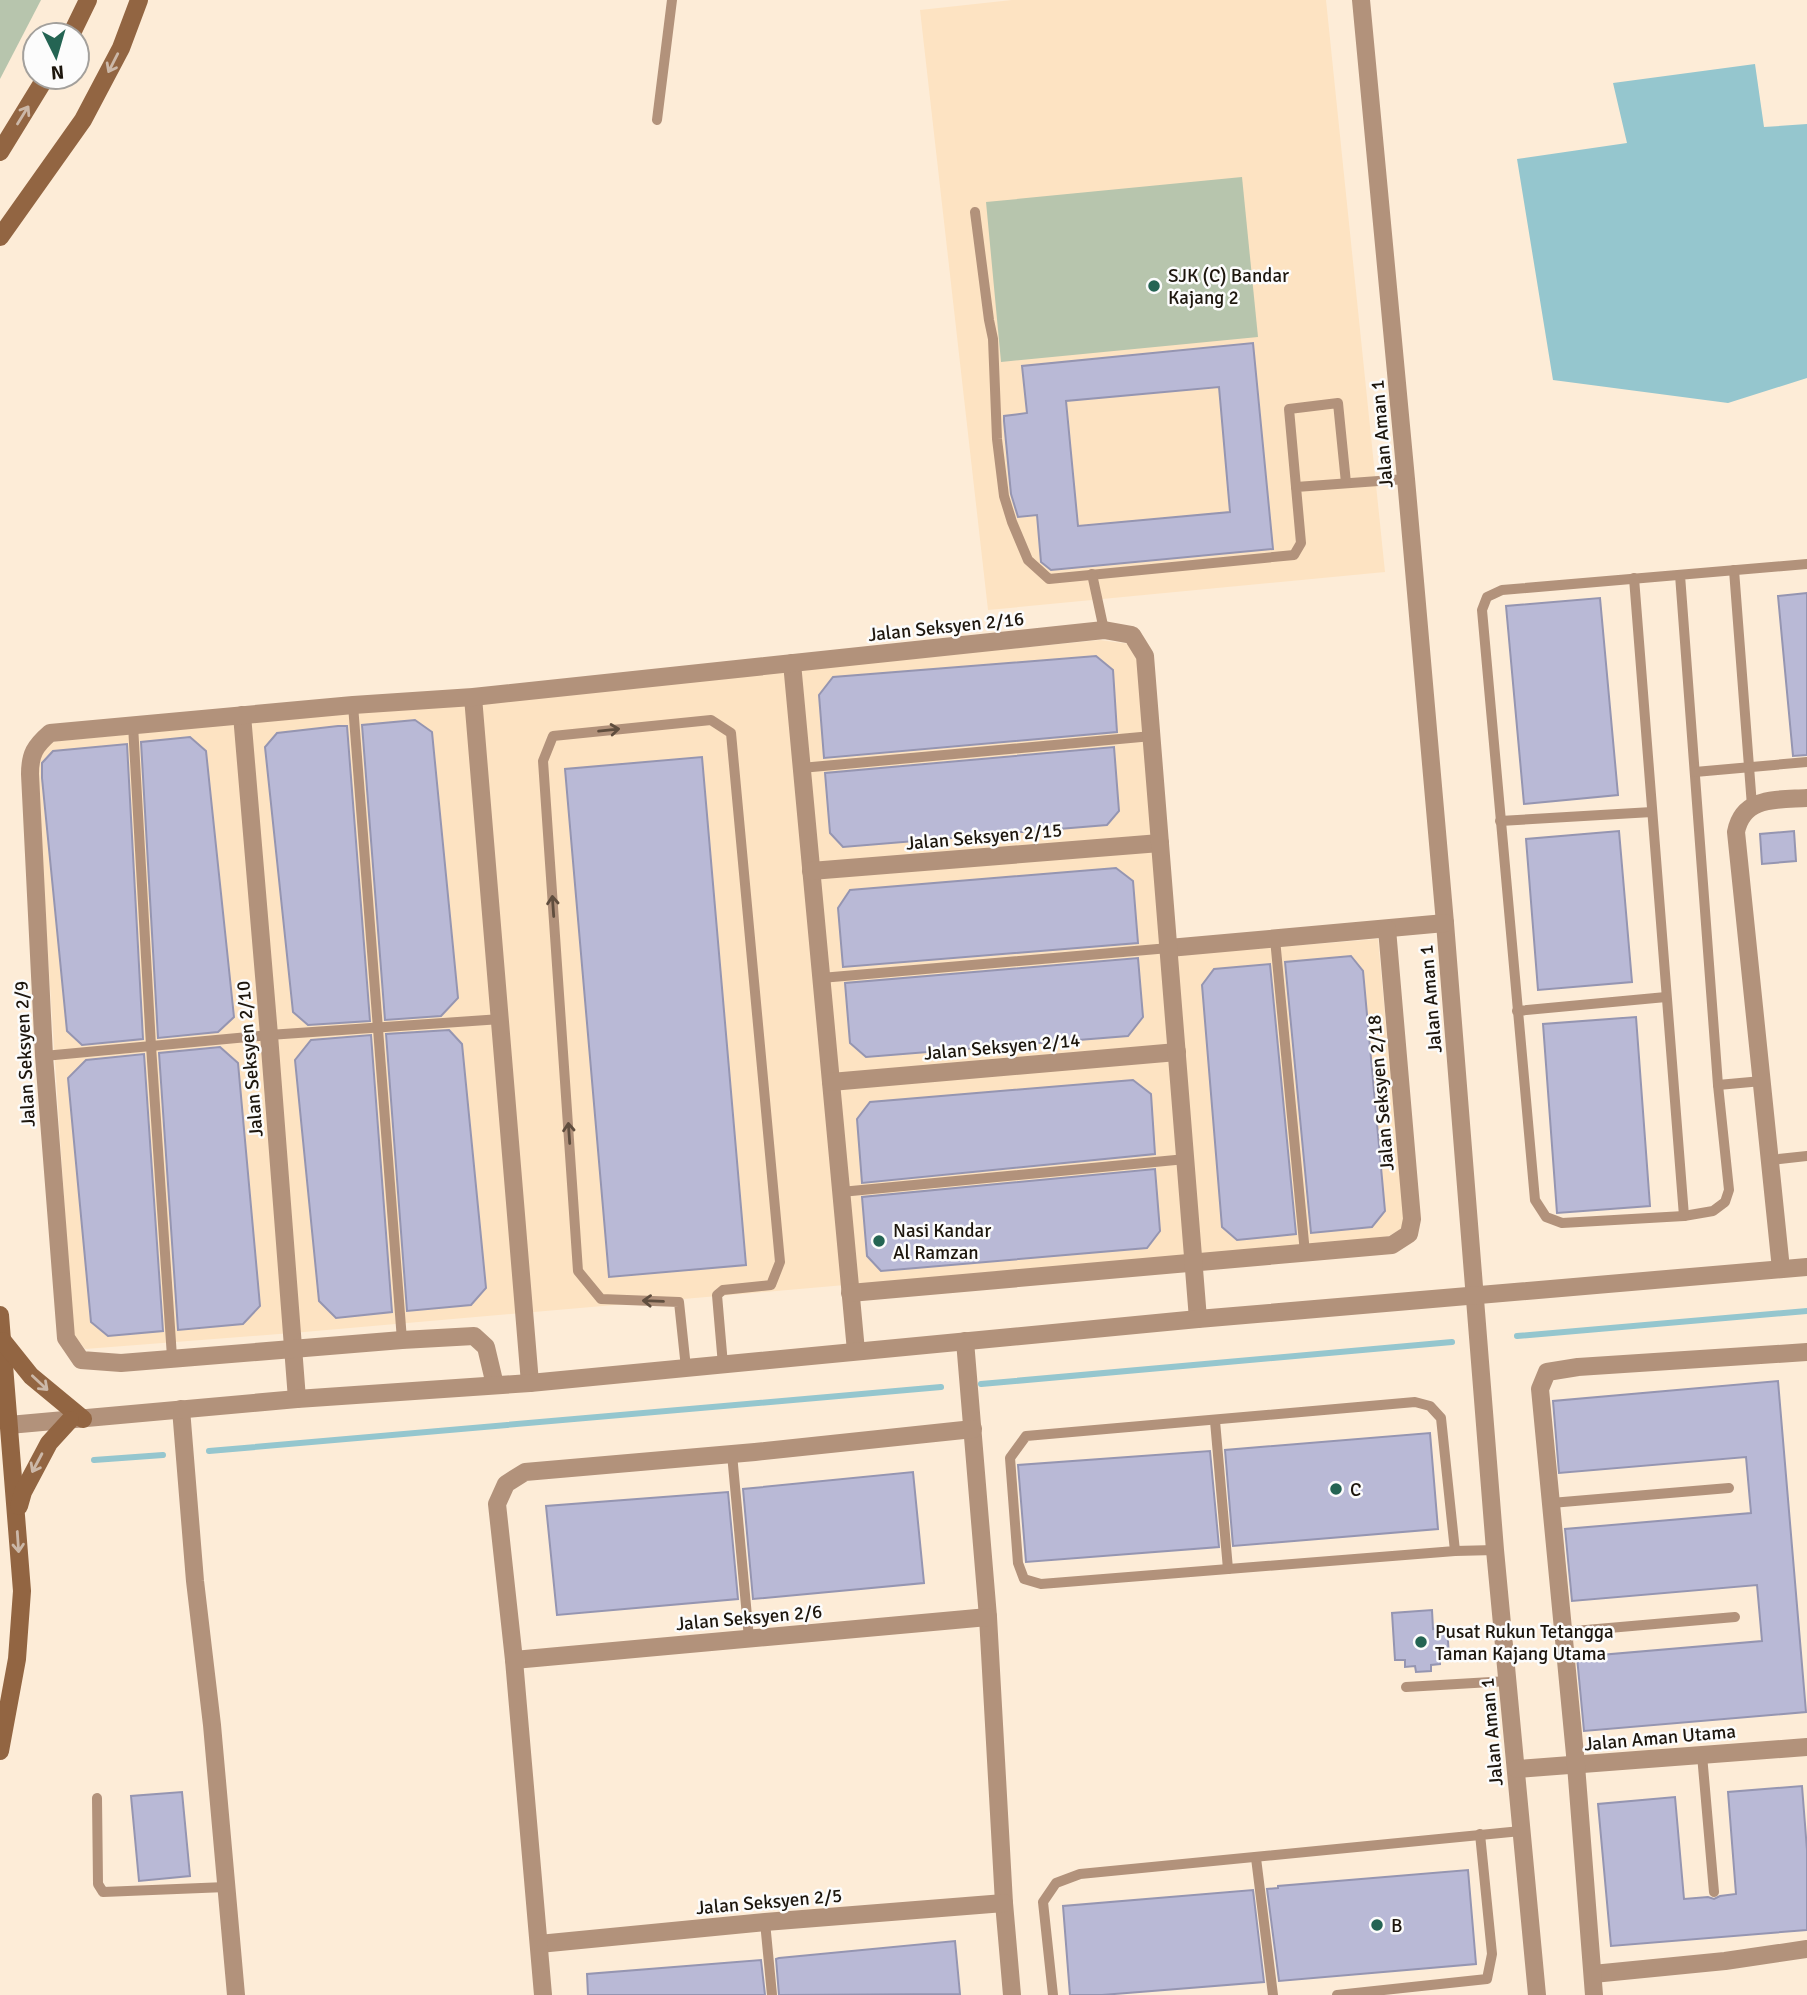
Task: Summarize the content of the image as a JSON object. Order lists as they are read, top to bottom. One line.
{"streets":{"street":["Jalan Aman 1","Jalan Seksyen 2/16","Jalan Seksyen 2/15","Jalan Seksyen 2/14","Jalan Seksyen 2/9","Jalan Seksyen 2/10","Jalan Seksyen 2/18","Jalan Seksyen 2/6","Jalan Aman Utama","Jalan Seksyen 2/5"]},"crossings":[["Jalan Aman 1","Jalan Aman Utama"],["Jalan Seksyen 2/16","Jalan Seksyen 2/9"],["Jalan Seksyen 2/16","Jalan Seksyen 2/10"]],"places":["SJK (C) Bandar Kajang 2","Nasi Kandar Al Ramzan","C","Pusat Rukun Tetangga Taman Kajang Utama","B"],"north":"bottom"}
